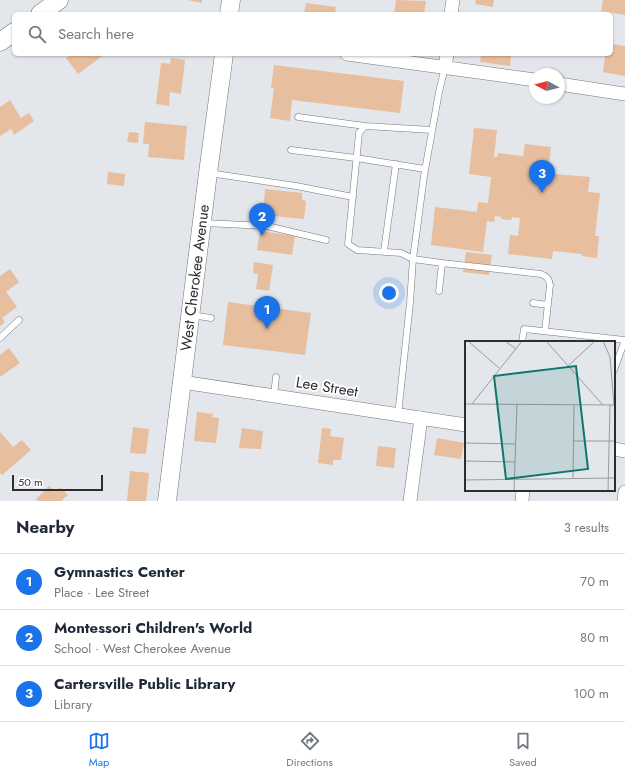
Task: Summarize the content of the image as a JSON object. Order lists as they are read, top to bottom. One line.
{"streets":{"main road":["West Cherokee Avenue"],"street":["Lee Street"]},"crossings":[["West Cherokee Avenue","Lee Street"]],"scale_bar":"50 m","north":"left","page":{"search":"Search here","pins":["3","2","1"],"scale":"50 m","heading":["Nearby","3 results"],"list":[{"mark":"1","name":"Gymnastics Center","note":"Place · Lee Street","value":"70 m"},{"mark":"2","name":"Montessori Children's World","note":"School · West Cherokee Avenue","value":"80 m"},{"mark":"3","name":"Cartersville Public Library","note":"Library","value":"100 m"}],"nav":["Map","Directions","Saved"]}}
